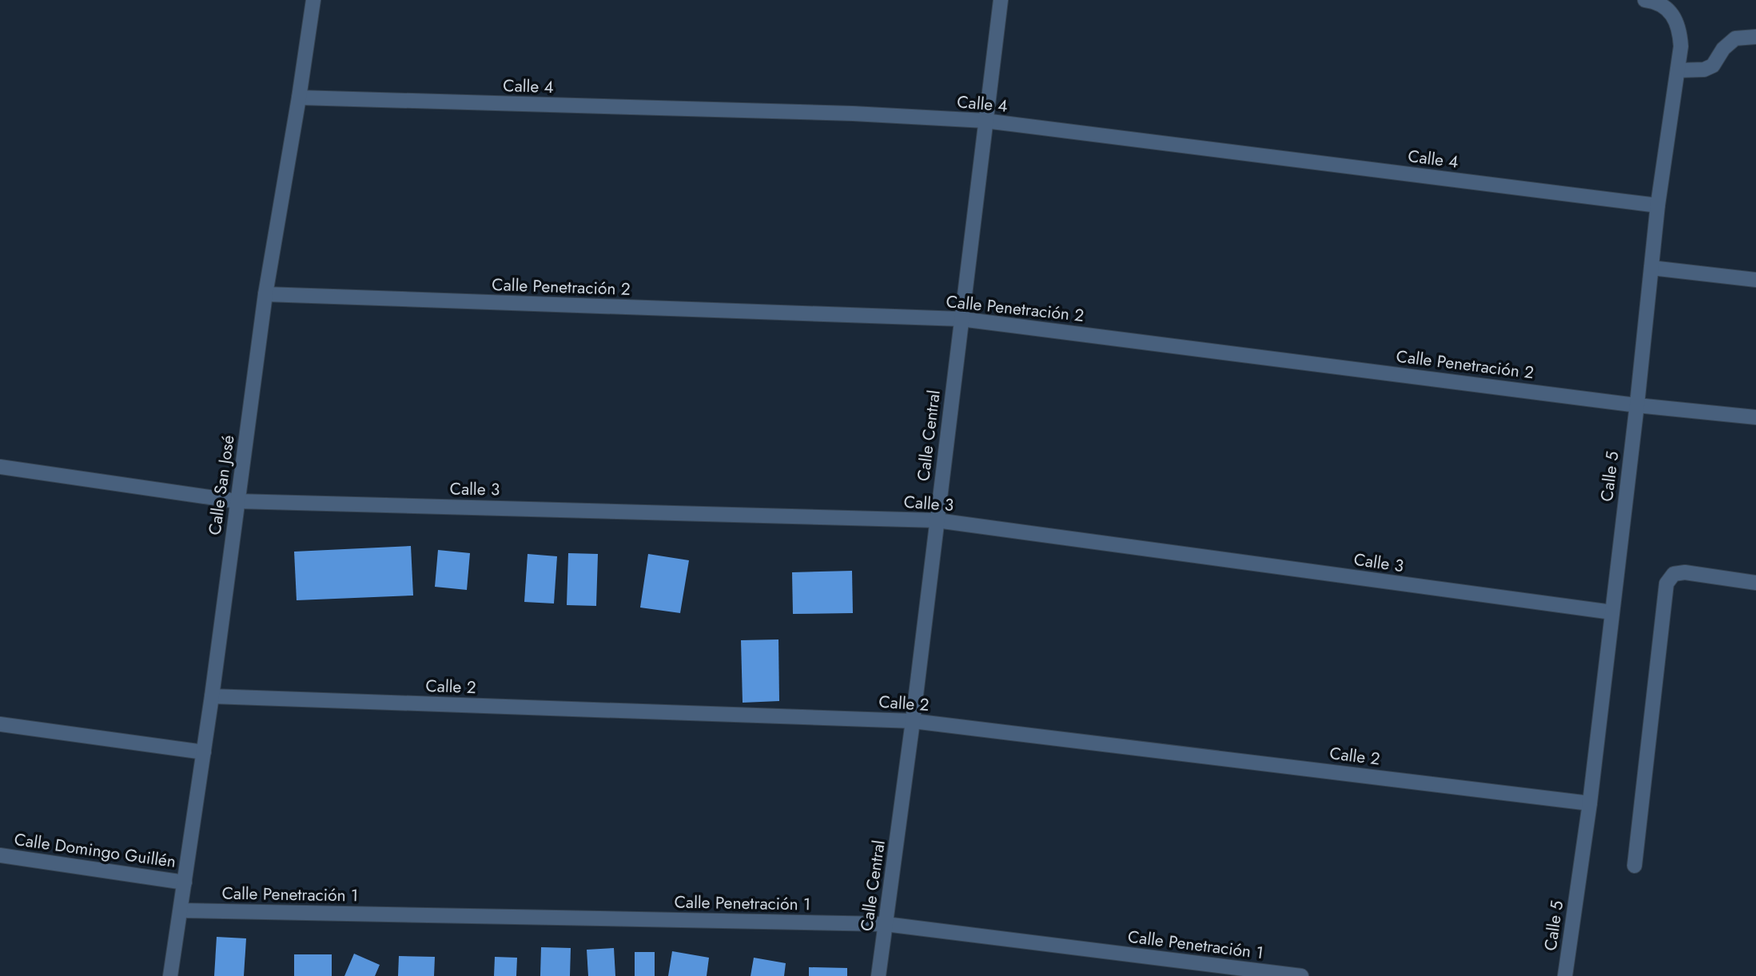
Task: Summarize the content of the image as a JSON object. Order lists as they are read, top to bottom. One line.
{"streets":{"street":["Calle 4","Calle Penetración 2","Calle Central","Calle 5","Calle San José","Calle 3","Calle 2","Calle Domingo Guillén","Calle Penetración 1"]},"crossings":[["Calle 4","Calle Central"],["Calle 4","Calle 5"],["Calle 4","Calle San José"],["Calle Penetración 2","Calle Central"],["Calle Penetración 2","Calle 5"],["Calle Penetración 2","Calle San José"],["Calle Central","Calle 3"],["Calle Central","Calle 2"],["Calle Central","Calle Penetración 1"],["Calle 5","Calle 3"],["Calle 5","Calle 2"],["Calle San José","Calle 3"],["Calle San José","Calle 2"],["Calle San José","Calle Domingo Guillén"],["Calle San José","Calle Penetración 1"]]}
